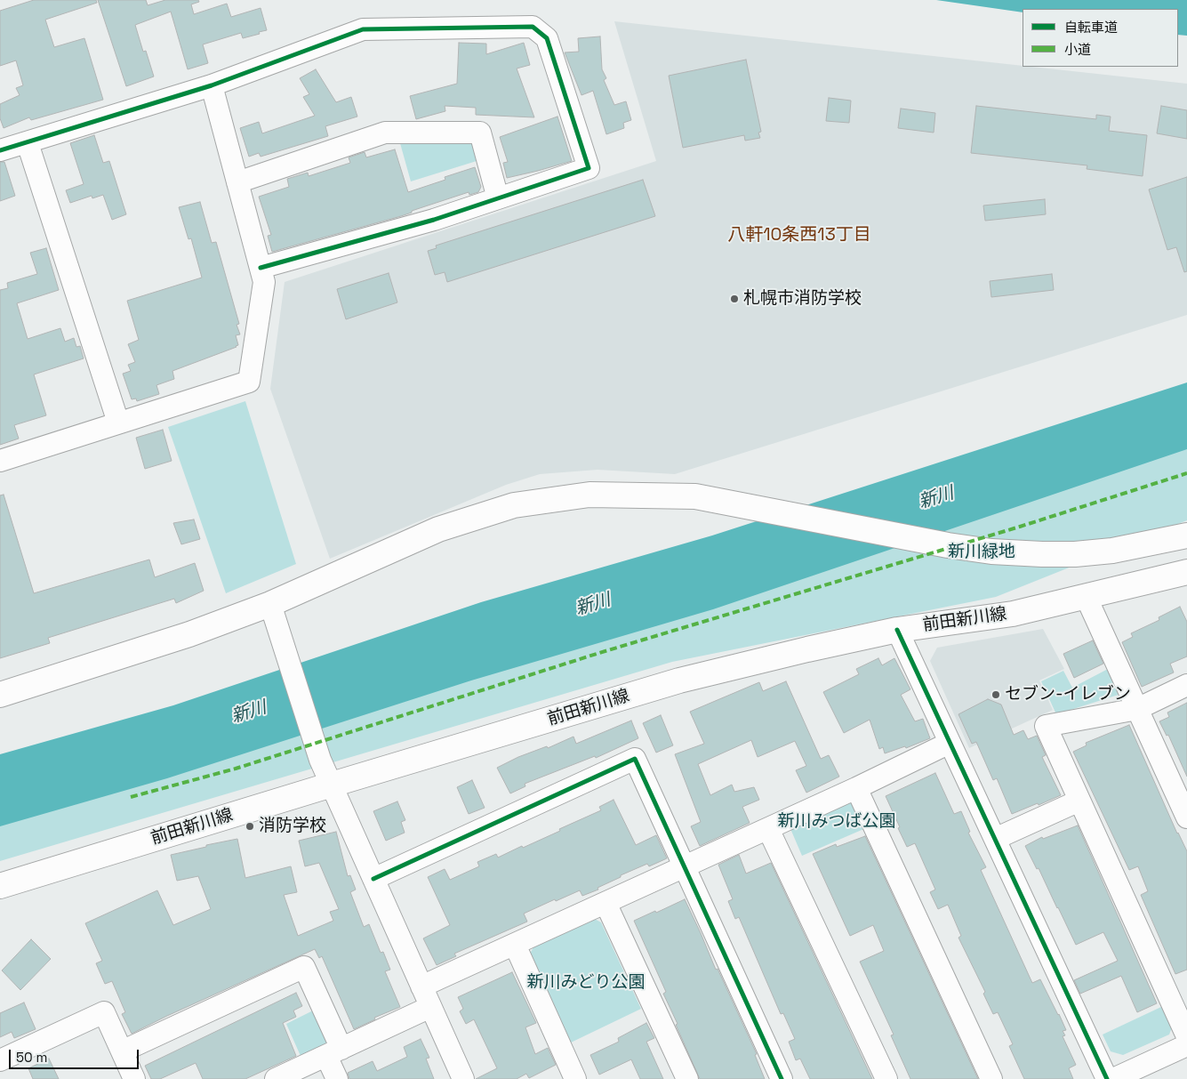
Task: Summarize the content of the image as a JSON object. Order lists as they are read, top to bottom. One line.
{"streets":{"main road":["前田新川線"]},"districts":["八軒10条西13丁目"],"water":["新川"],"parks":["新川緑地","新川みつば公園","新川みどり公園"],"places":["札幌市消防学校","セブン-イレブン","消防学校"],"legend":["自転車道","小道"],"scale_bar":"50 m"}
